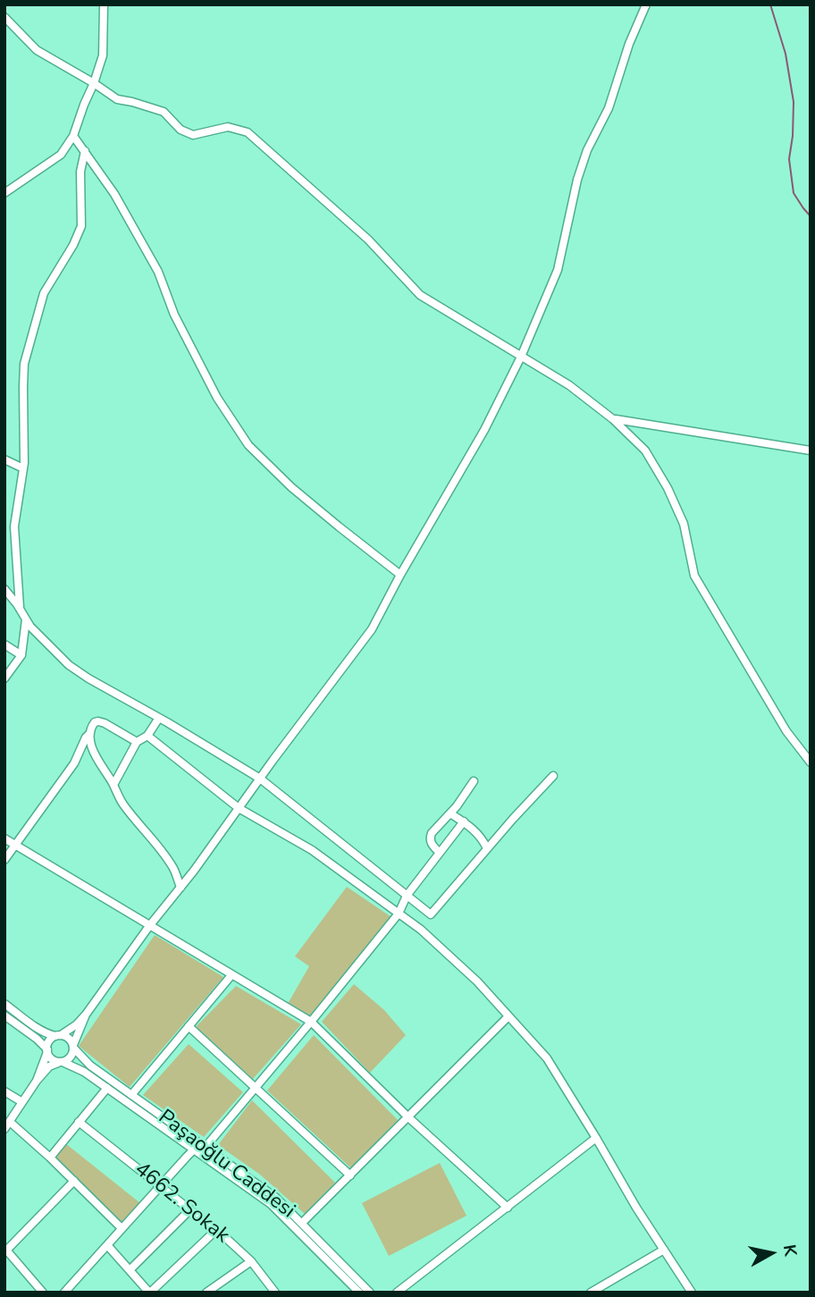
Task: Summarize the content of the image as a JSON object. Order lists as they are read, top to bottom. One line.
{"streets":{"street":["Paşaoğlu Caddesi","4662. Sokak"]},"north":"right"}
